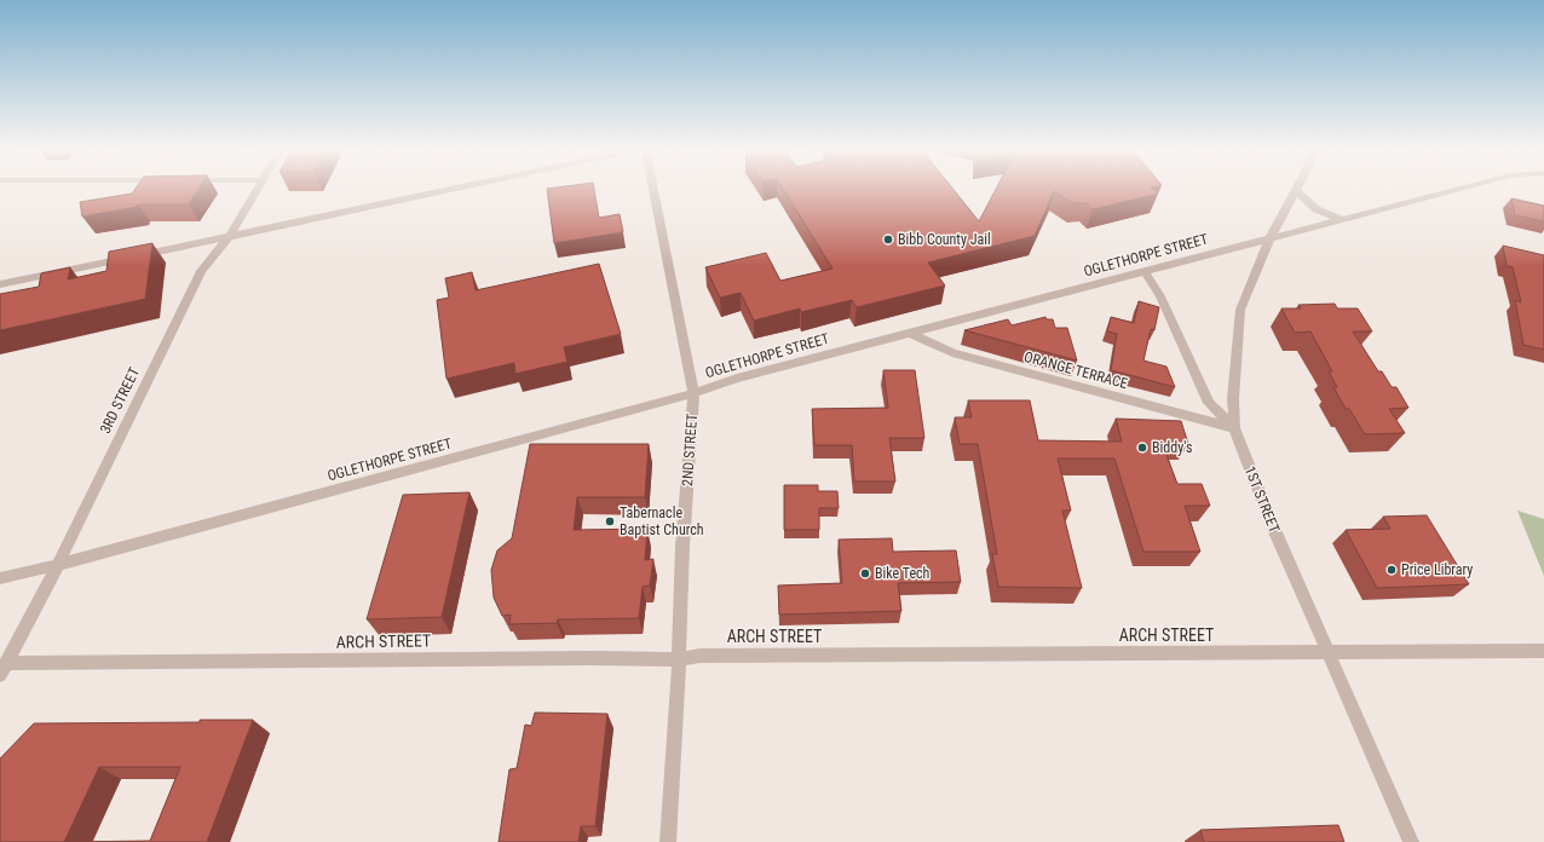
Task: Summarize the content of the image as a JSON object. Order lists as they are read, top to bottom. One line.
{"streets":{"street":["OGLETHORPE STREET","ORANGE TERRACE","3RD STREET","2ND STREET","1ST STREET","ARCH STREET"]},"crossings":[["OGLETHORPE STREET","ORANGE TERRACE"],["OGLETHORPE STREET","3RD STREET"],["OGLETHORPE STREET","2ND STREET"],["OGLETHORPE STREET","1ST STREET"],["ORANGE TERRACE","1ST STREET"],["3RD STREET","ARCH STREET"],["2ND STREET","ARCH STREET"],["1ST STREET","ARCH STREET"]],"places":["Bibb County Jail","Biddy's","Tabernacle Baptist Church","Price Library","Bike Tech"]}
